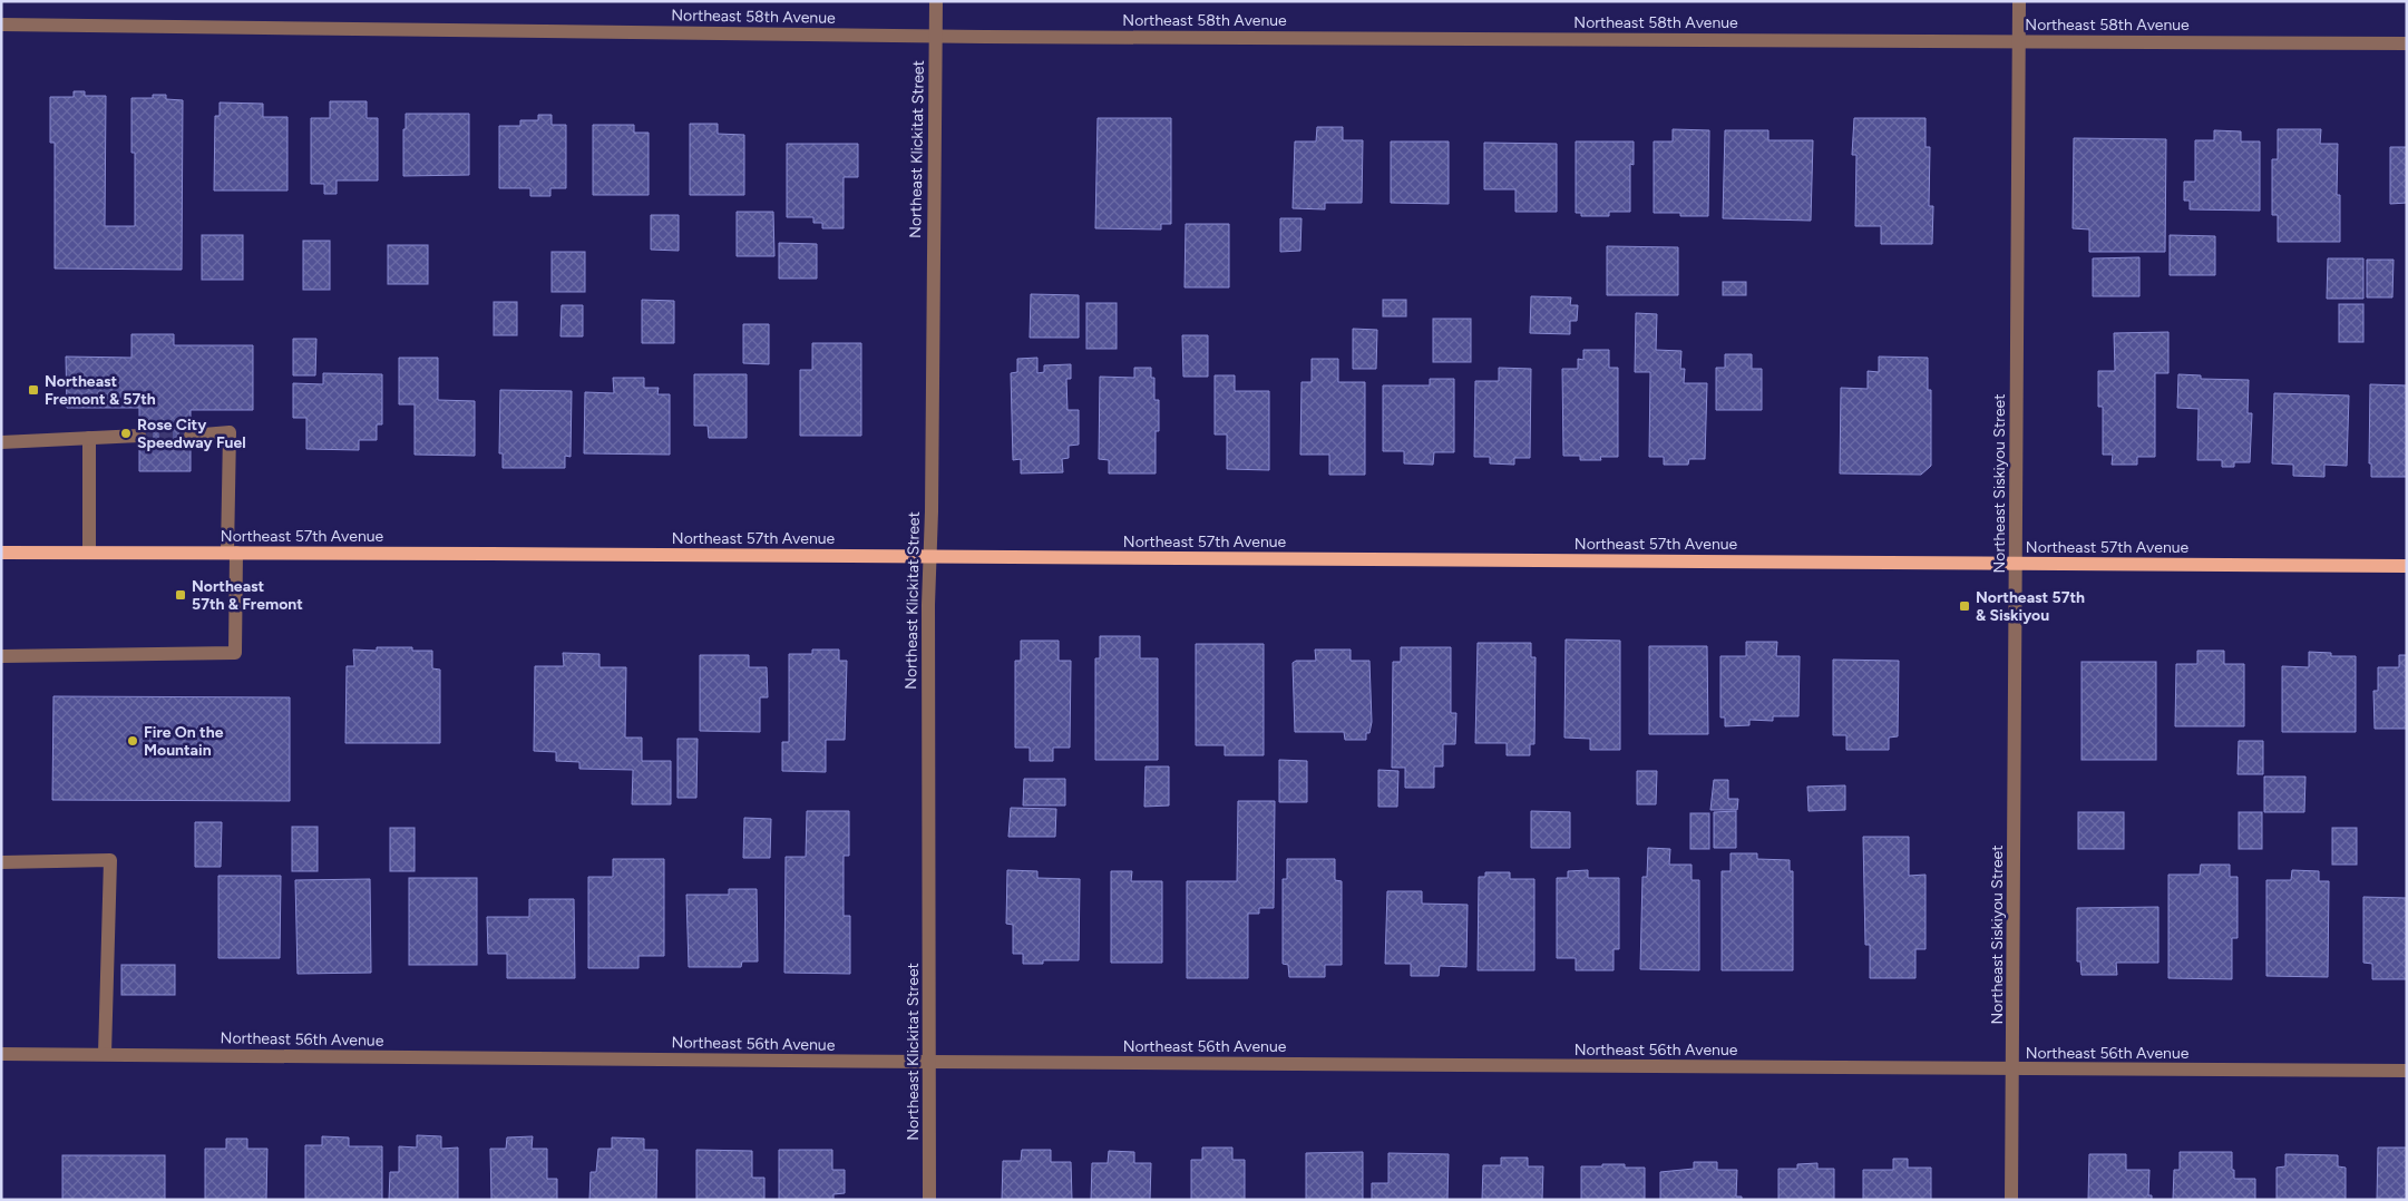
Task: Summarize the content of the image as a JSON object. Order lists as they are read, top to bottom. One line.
{"streets":{"main road":["Northeast 57th Avenue"],"street":["Northeast 58th Avenue","Northeast Klickitat Street","Northeast Siskiyou Street","Northeast 56th Avenue"]},"crossings":[["Northeast 58th Avenue","Northeast Klickitat Street"],["Northeast 58th Avenue","Northeast Siskiyou Street"],["Northeast Klickitat Street","Northeast 57th Avenue"],["Northeast Klickitat Street","Northeast 56th Avenue"],["Northeast Siskiyou Street","Northeast 57th Avenue"],["Northeast Siskiyou Street","Northeast 56th Avenue"]],"places":{"transit":["Northeast Fremont & 57th","Northeast 57th & Fremont","Northeast 57th & Siskiyou"],"other":["Rose City Speedway Fuel","Fire On the Mountain"]}}
